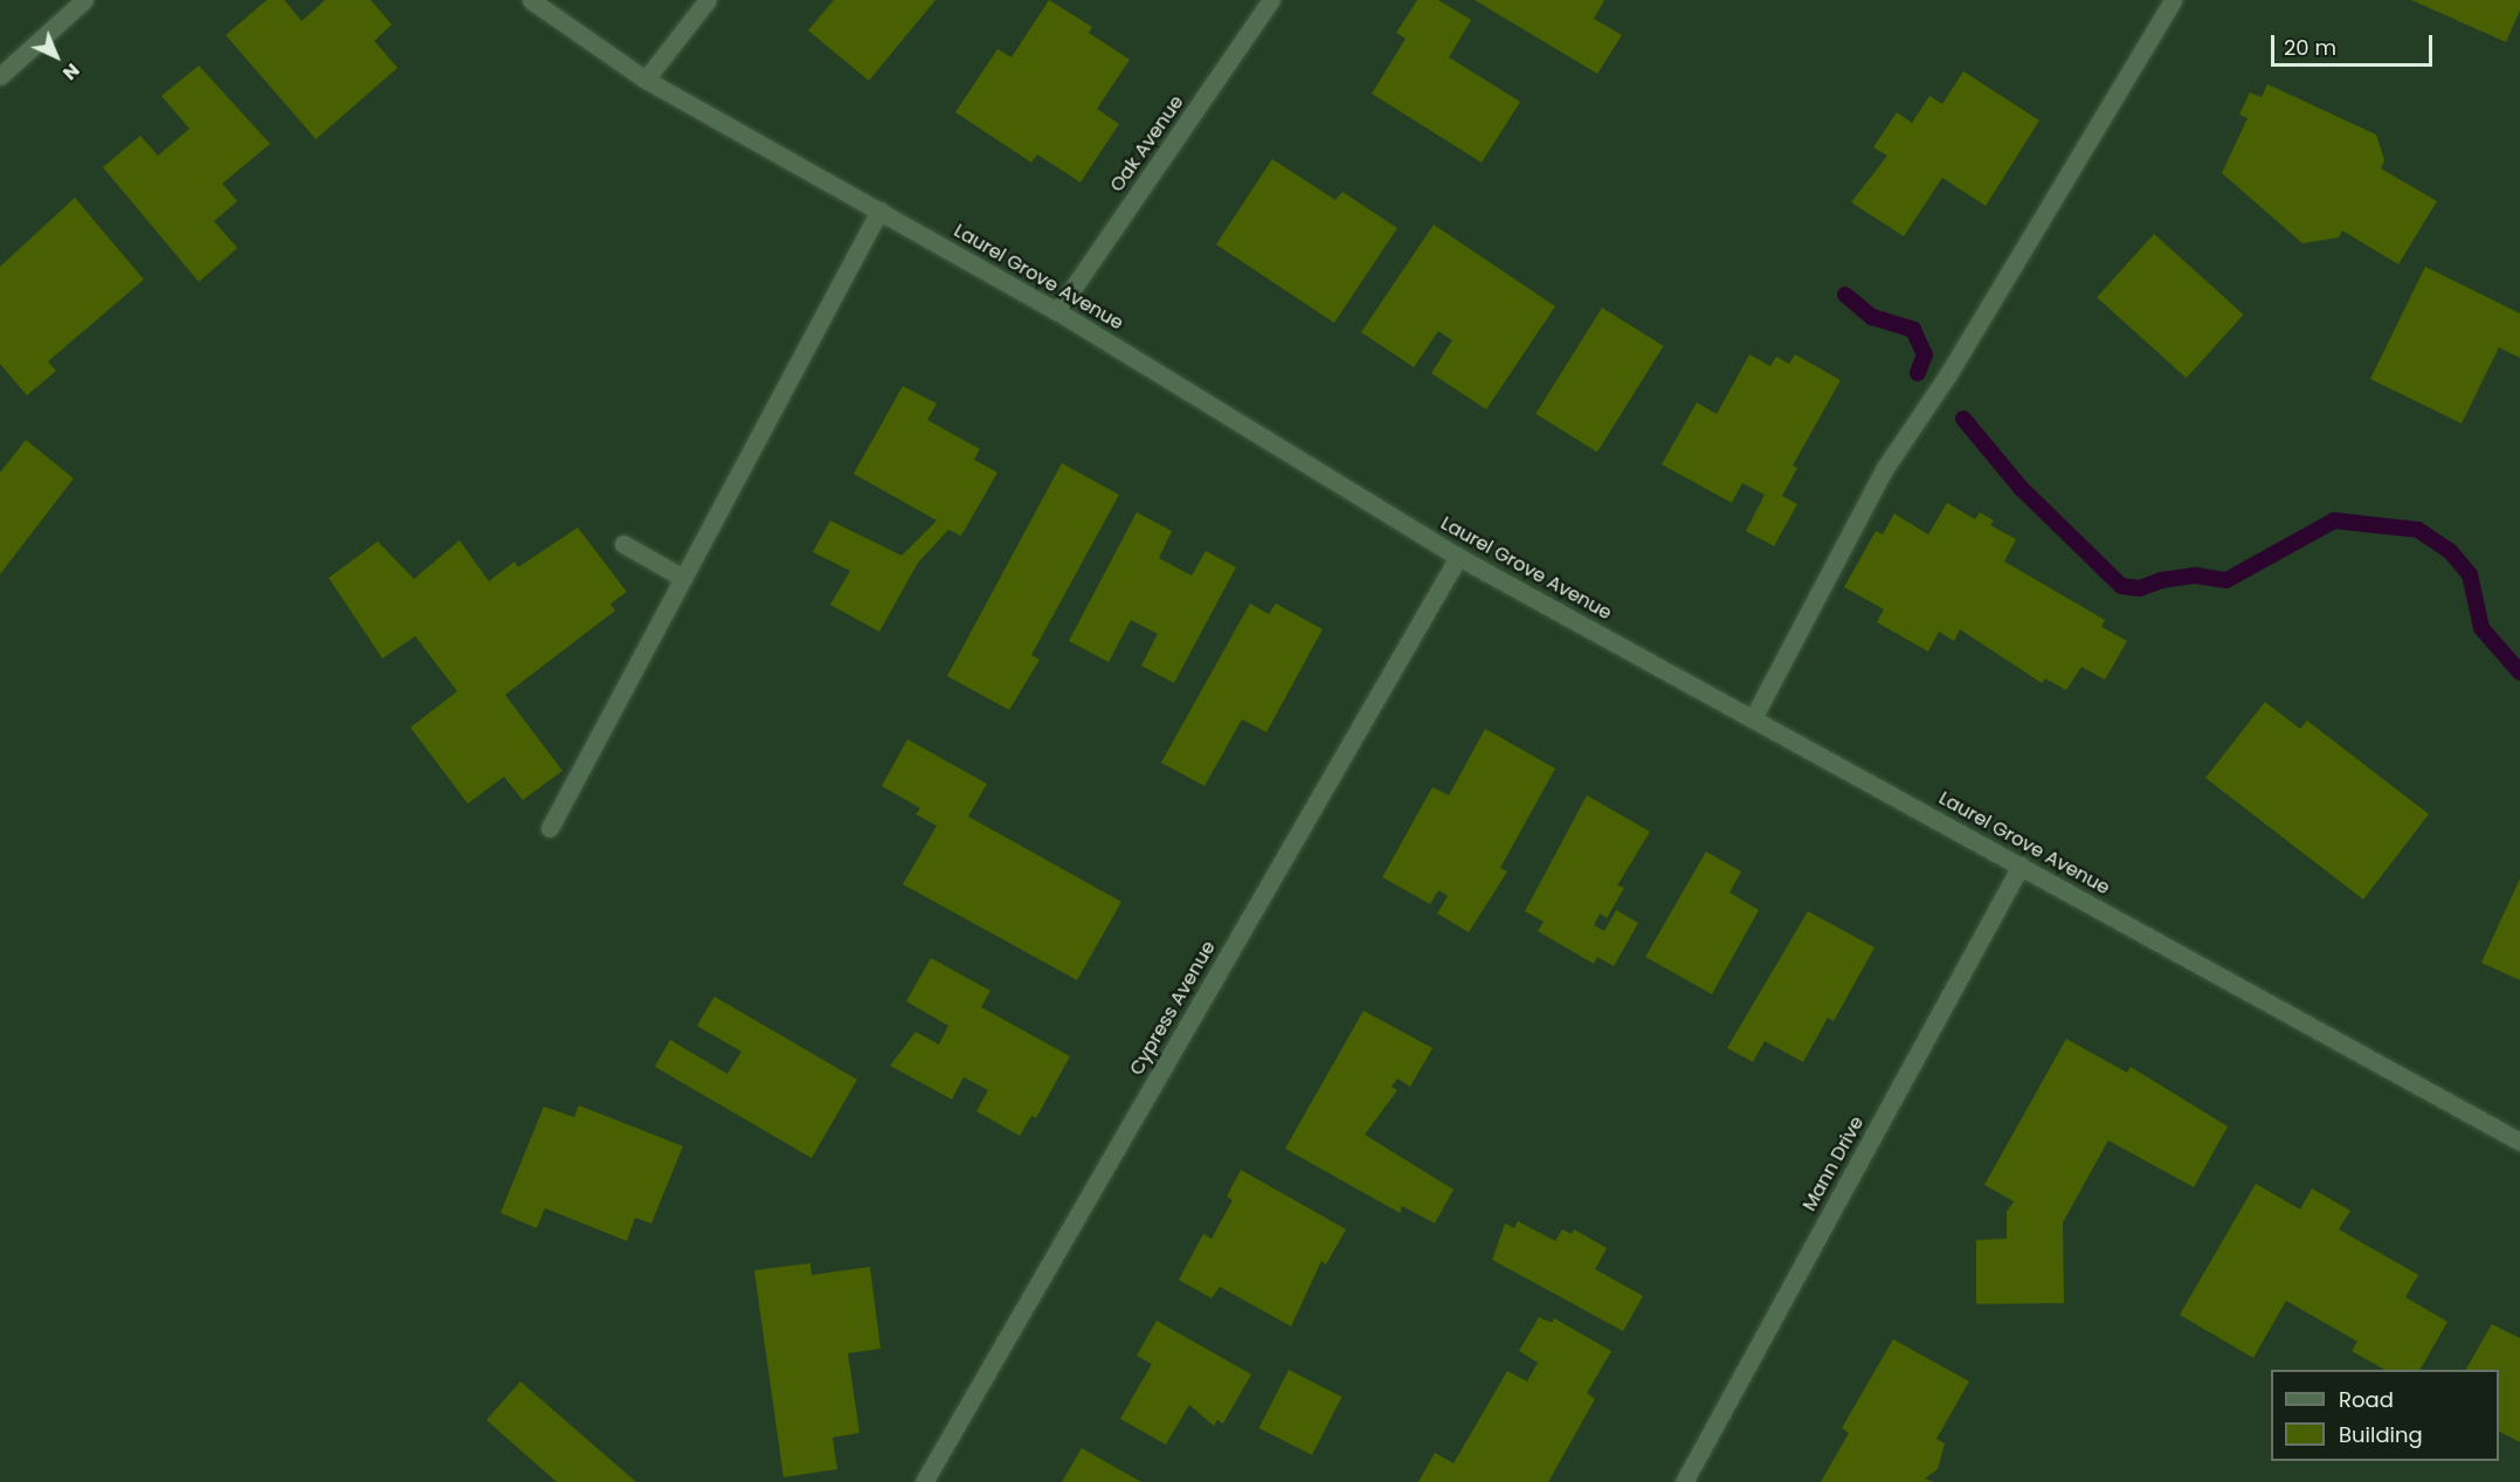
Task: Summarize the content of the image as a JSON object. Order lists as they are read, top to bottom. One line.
{"streets":{"street":["Oak Avenue","Laurel Grove Avenue","Cypress Avenue","Mann Drive"]},"crossings":[["Oak Avenue","Laurel Grove Avenue"],["Laurel Grove Avenue","Cypress Avenue"],["Laurel Grove Avenue","Mann Drive"]],"legend":["Road","Building"],"scale_bar":"20 m","north":"bottom right"}
